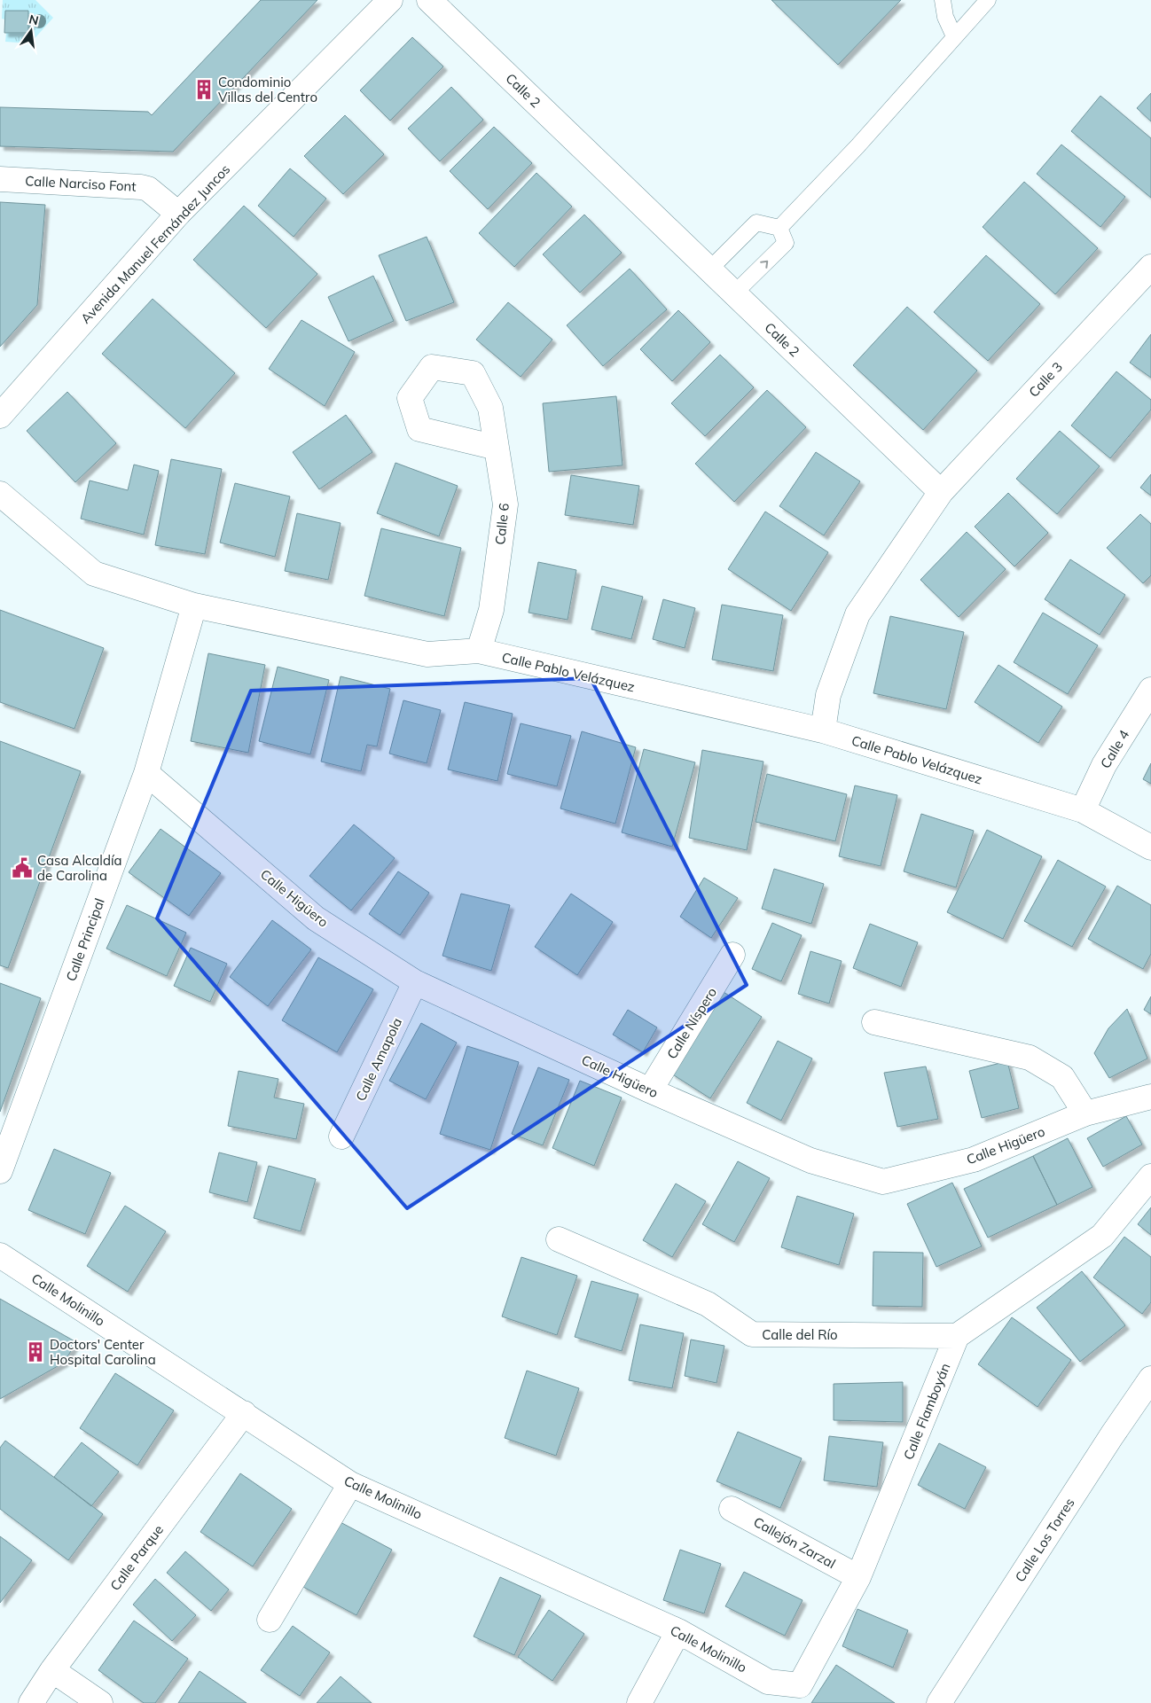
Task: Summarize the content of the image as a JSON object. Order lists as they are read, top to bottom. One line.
{"streets":{"street":["Calle 2","Calle Narciso Font","Avenida Manuel Fernández Juncos","Calle 3","Calle 6","Calle Pablo Velázquez","Calle 4","Calle Higüero","Calle Principal","Calle Níspero","Calle Amapola","Calle Molinillo","Calle del Río","Calle Flamboyán","Calle Los Torres","Callejón Zarzal","Calle Parque"]},"crossings":[["Calle 2","Calle 3"],["Calle Narciso Font","Avenida Manuel Fernández Juncos"],["Calle 6","Calle Pablo Velázquez"],["Calle Pablo Velázquez","Calle 4"],["Calle Pablo Velázquez","Calle Principal"],["Calle Higüero","Calle Principal"],["Calle Higüero","Calle Níspero"],["Calle Higüero","Calle Amapola"],["Calle Molinillo","Calle Flamboyán"],["Calle Molinillo","Calle Parque"],["Calle del Río","Calle Flamboyán"],["Calle Flamboyán","Callejón Zarzal"]],"places":{"building":["Condominio Villas del Centro","Doctors' Center Hospital Carolina"],"public building":["Casa Alcaldía de Carolina"]},"north":"top"}
